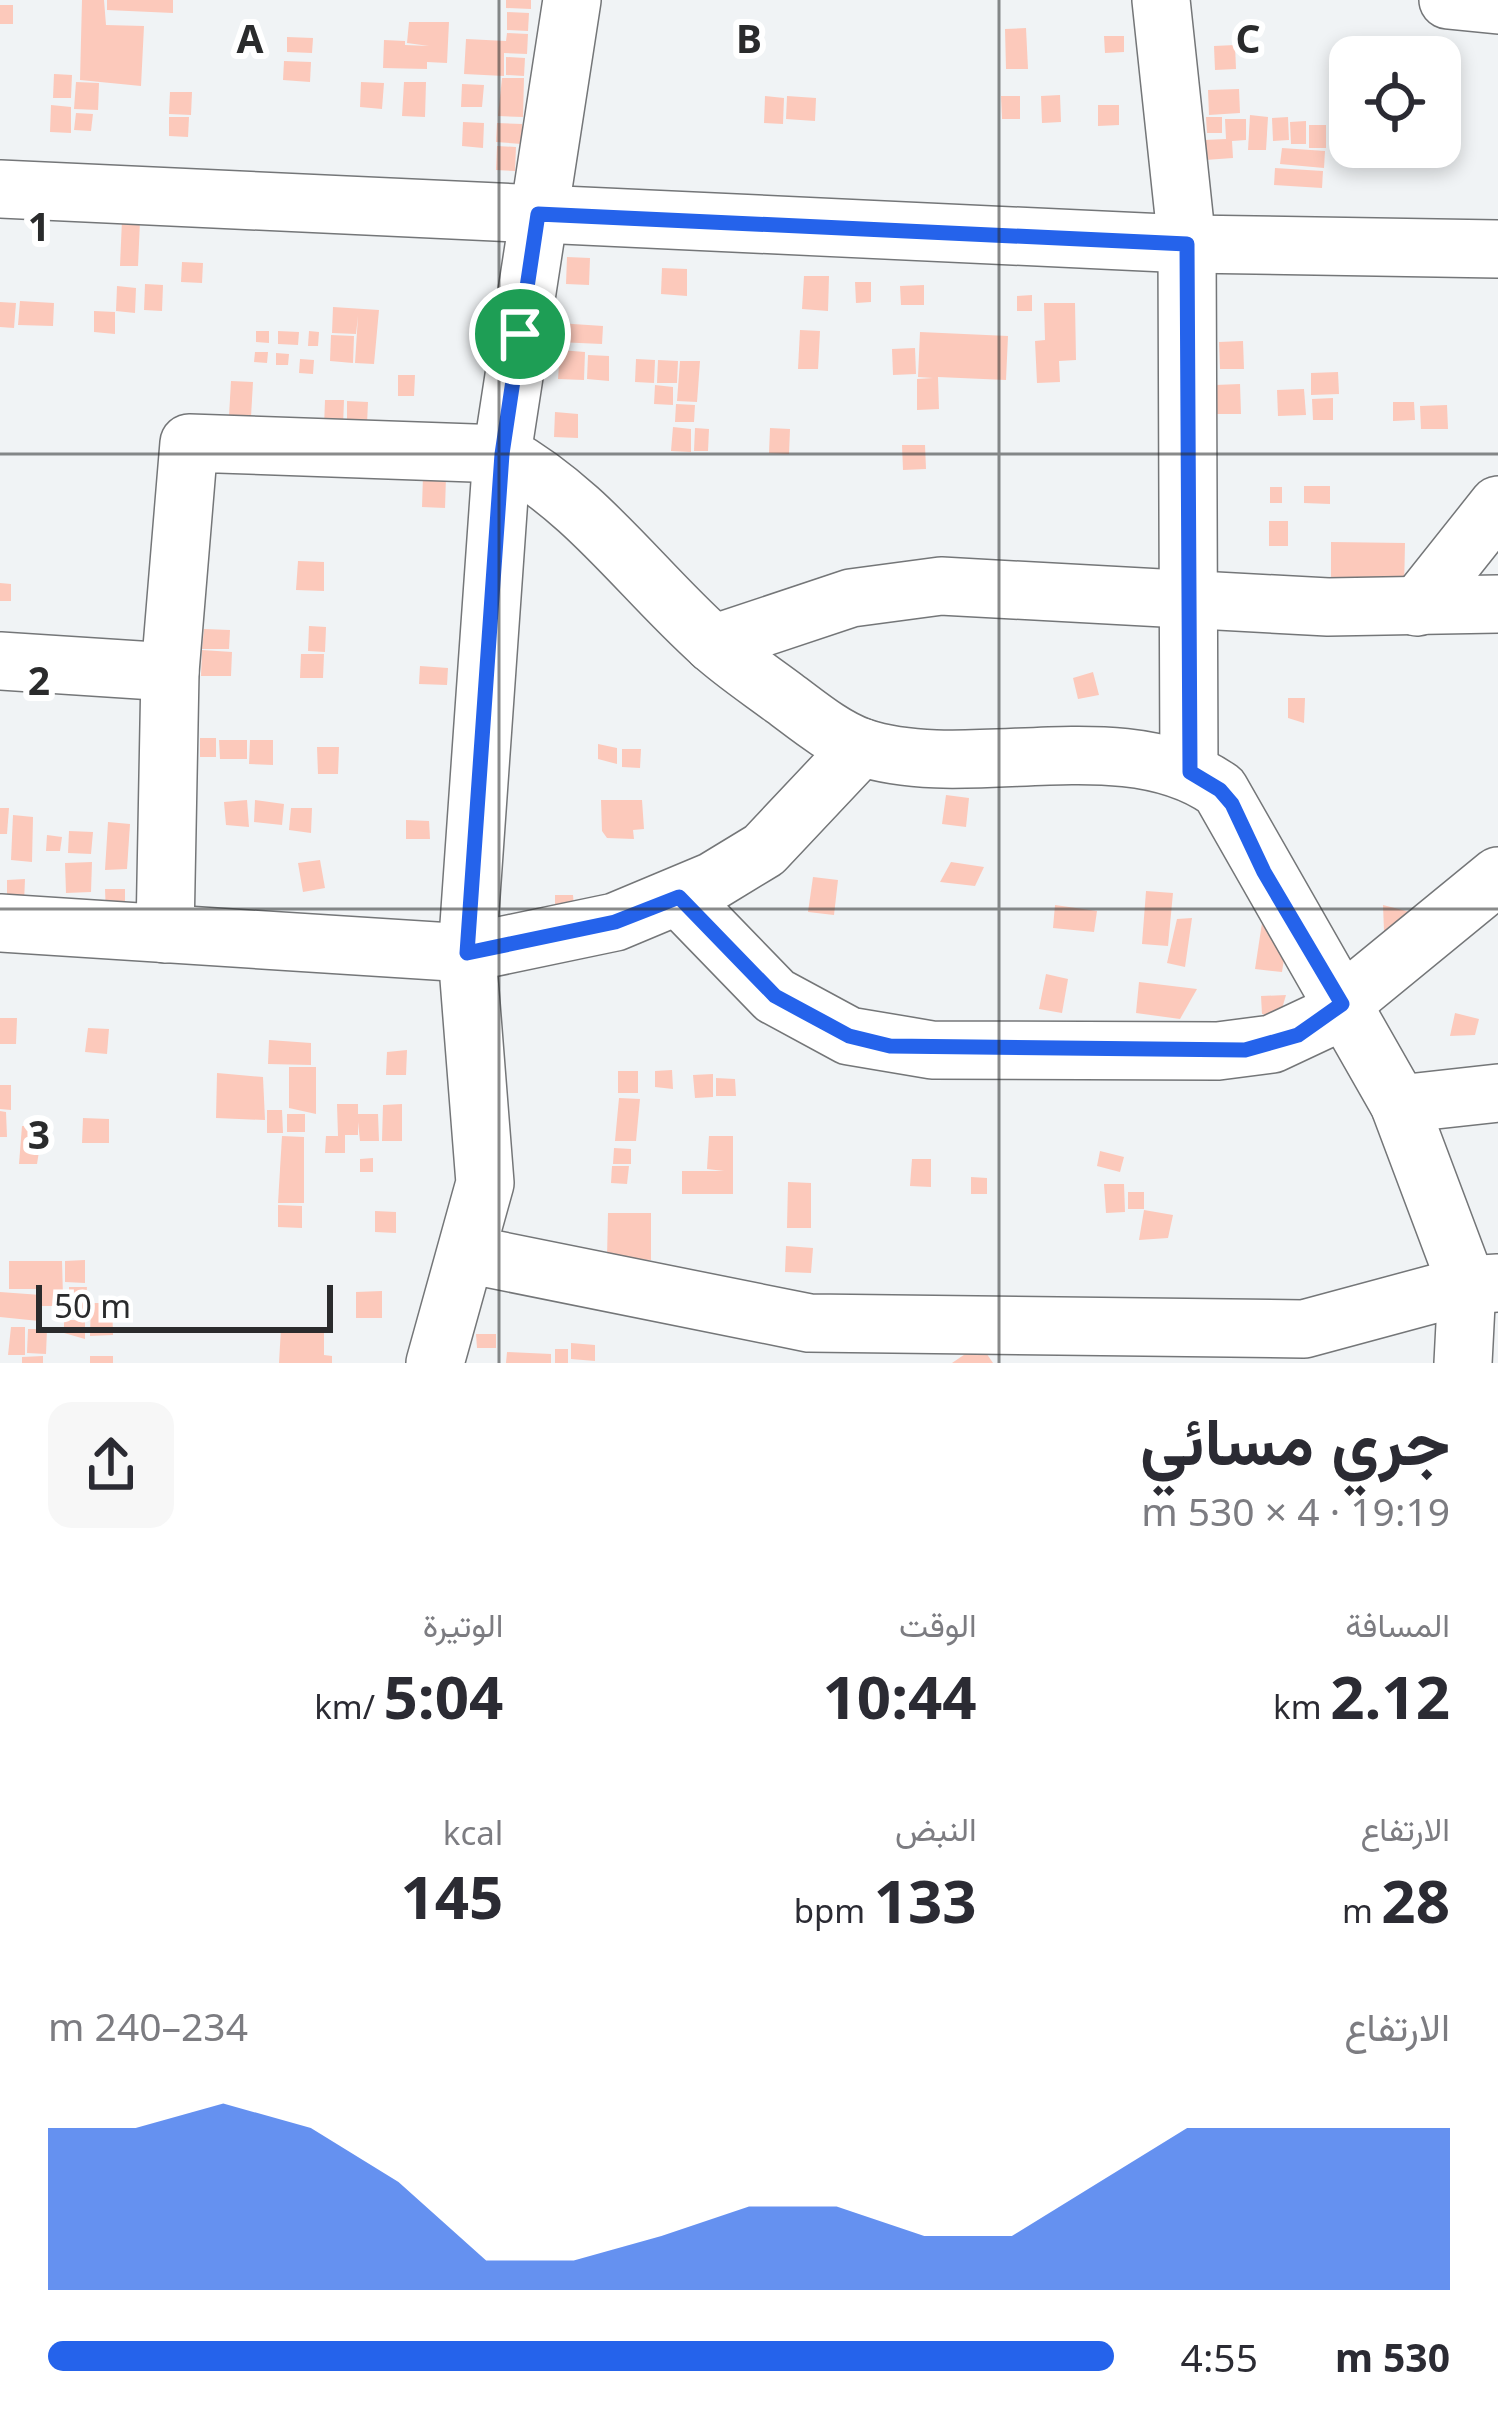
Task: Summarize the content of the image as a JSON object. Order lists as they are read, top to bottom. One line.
{"scale_bar":"50 m","page":{"scale":"50 m","heading":["جري مسائي","19:19 · 4 × 530 m"],"stats":[["المسافة","2.12 km"],["الوقت","10:44"],["الوتيرة","5:04 /km"],["الارتفاع","28 m"],["النبض","133 bpm"],["kcal","145"]],"chart":["الارتفاع","234–240 m"],"list":[{"name":"530 m","note":"4:55"}]},"grid":{"columns":["A","B","C"],"rows":["1","2","3"]}}
